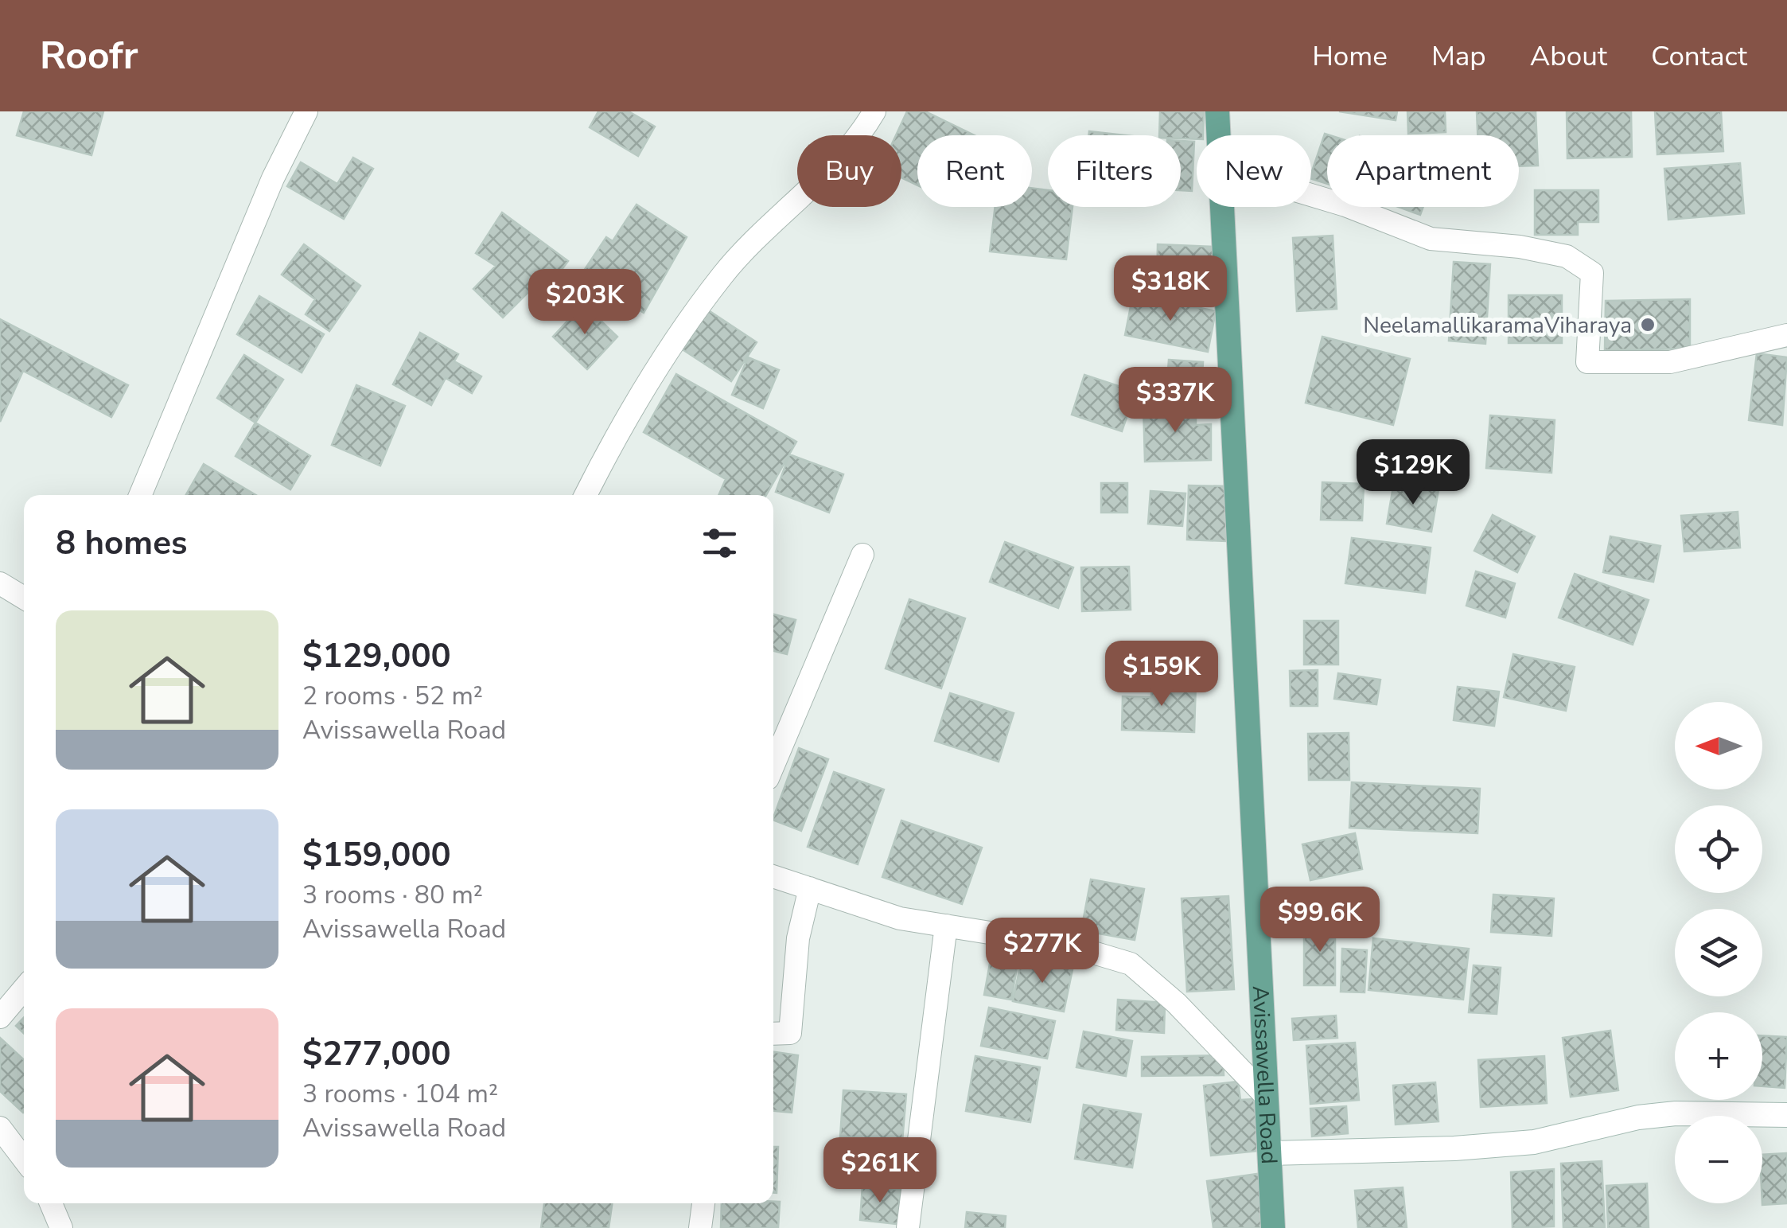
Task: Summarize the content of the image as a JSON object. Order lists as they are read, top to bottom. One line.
{"streets":{"main road":["Avissawella Road"]},"places":["NeelamallikaramaViharaya"],"north":"left","page":{"header":"Roofr","nav":["Home","Map","About","Contact"],"chip":["Buy","Rent","Filters","New","Apartment"],"price":["$318K","$203K","$337K","$129K","$159K","$99.6K","$277K","$261K"],"heading":"8 homes","list":[{"name":"$129,000","note":"2 rooms · 52 m² · Avissawella Road"},{"name":"$159,000","note":"3 rooms · 80 m² · Avissawella Road"},{"name":"$277,000","note":"3 rooms · 104 m² · Avissawella Road"}],"map_buttons":["+","−"]}}
